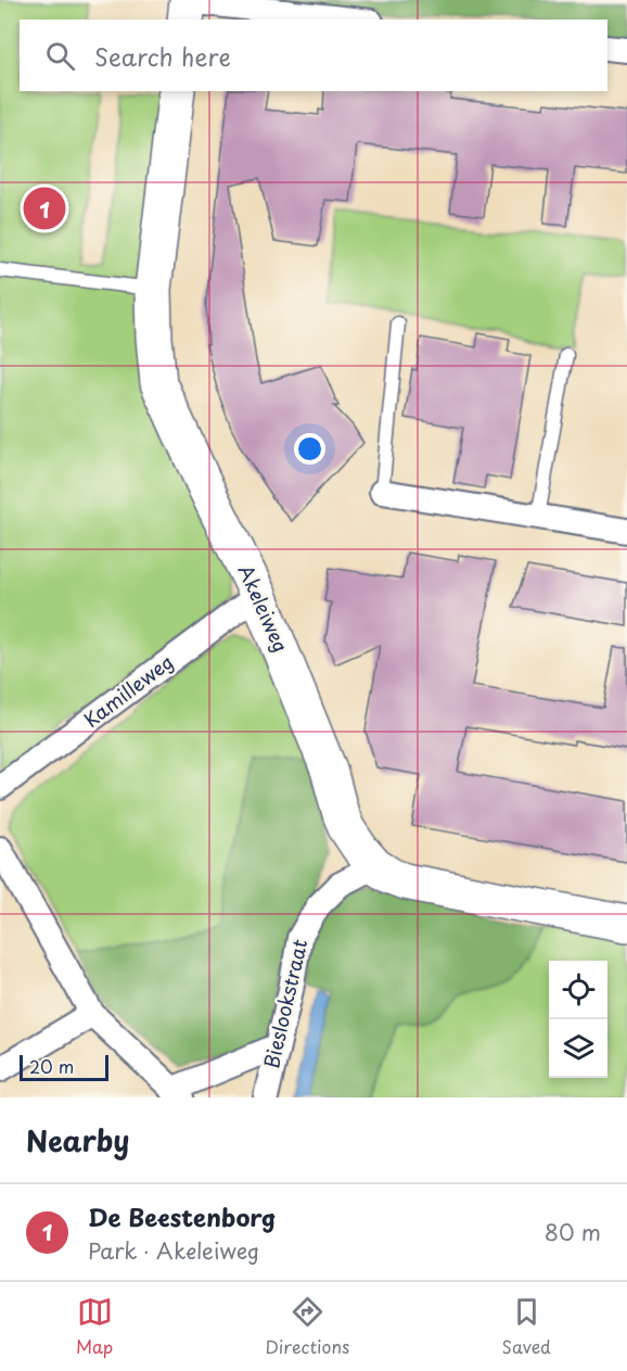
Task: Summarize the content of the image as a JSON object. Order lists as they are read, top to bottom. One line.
{"streets":{"street":["Akeleiweg","Kamilleweg","Bieslookstraat"]},"crossings":[["Akeleiweg","Kamilleweg"],["Akeleiweg","Bieslookstraat"]],"scale_bar":"20 m","page":{"search":"Search here","pins":"1","scale":"20 m","heading":"Nearby","list":[{"mark":"1","name":"De Beestenborg","note":"Park · Akeleiweg","value":"80 m"}],"nav":["Map","Directions","Saved"]}}
